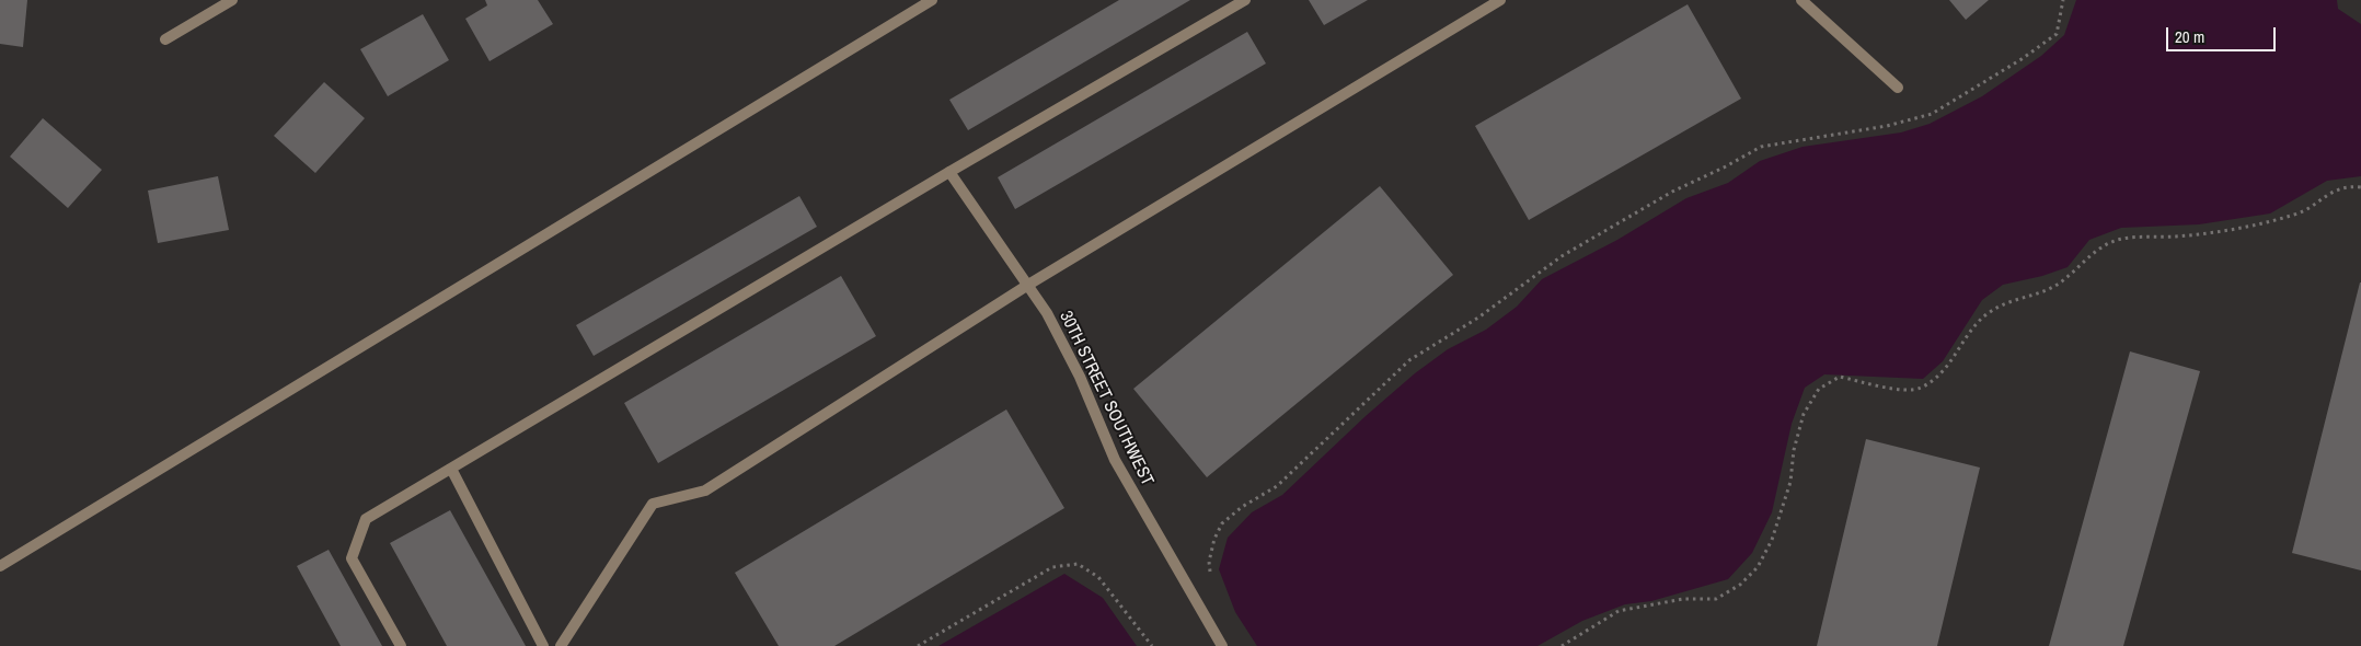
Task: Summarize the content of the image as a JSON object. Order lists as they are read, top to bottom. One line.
{"streets":{"street":["30TH STREET SOUTHWEST"]},"scale_bar":"20 m"}
